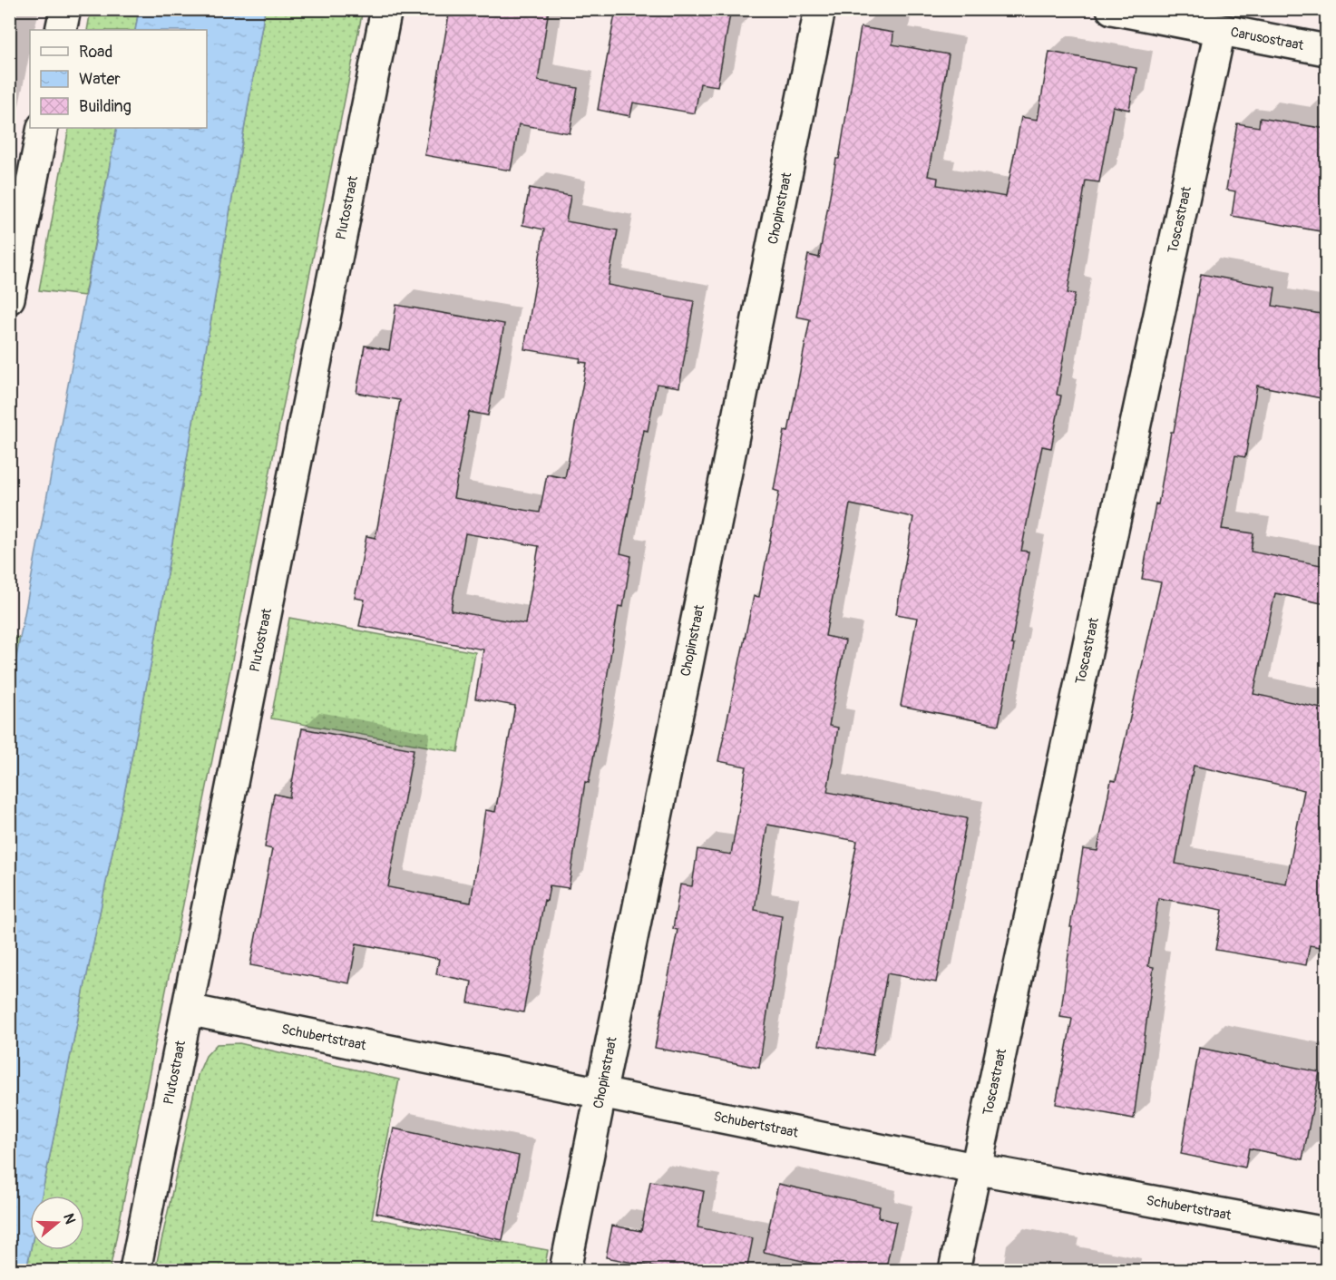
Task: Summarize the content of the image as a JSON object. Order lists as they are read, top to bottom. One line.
{"streets":{"street":["Carusostraat","Plutostraat","Chopinstraat","Toscastraat","Schubertstraat"]},"crossings":[["Carusostraat","Toscastraat"],["Plutostraat","Schubertstraat"],["Chopinstraat","Schubertstraat"],["Toscastraat","Schubertstraat"]],"legend":["Road","Water","Building"],"north":"right"}
